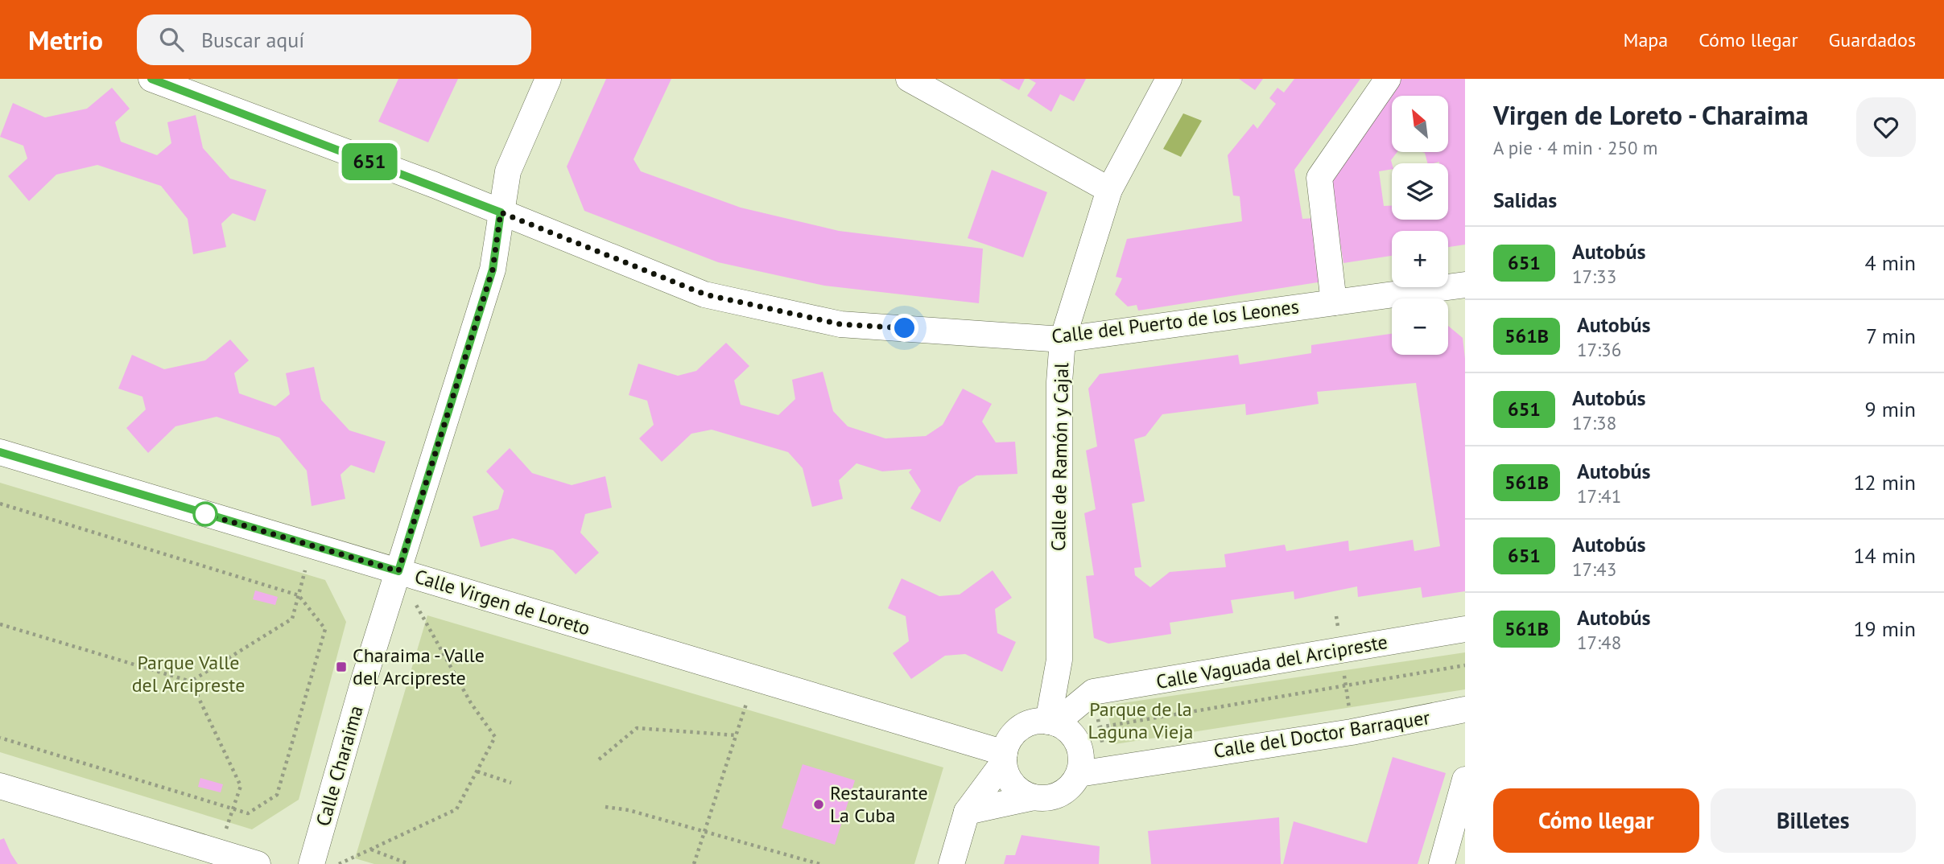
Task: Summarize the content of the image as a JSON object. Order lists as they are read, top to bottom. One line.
{"streets":{"street":["Calle del Puerto de los Leones","Calle de Ramón y Cajal","Calle Virgen de Loreto","Calle Vaguada del Arcipreste","Calle del Doctor Barraquer","Calle Charaima"]},"crossings":[["Calle del Puerto de los Leones","Calle de Ramón y Cajal"],["Calle del Puerto de los Leones","Calle Charaima"],["Calle de Ramón y Cajal","Calle Virgen de Loreto"],["Calle de Ramón y Cajal","Calle Vaguada del Arcipreste"],["Calle de Ramón y Cajal","Calle del Doctor Barraquer"],["Calle Virgen de Loreto","Calle Vaguada del Arcipreste"],["Calle Virgen de Loreto","Calle del Doctor Barraquer"],["Calle Virgen de Loreto","Calle Charaima"],["Calle Vaguada del Arcipreste","Calle del Doctor Barraquer"]],"parks":["Parque Valle del Arcipreste","Parque de la Laguna Vieja"],"places":{"transit":["Charaima - Valle del Arcipreste"],"other":["Restaurante La Cuba"]},"lines":["bus line 651"],"north":"top left","page":{"header":"Metrio","search":"Buscar aquí","nav":["Mapa","Cómo llegar","Guardados"],"on_map":"651","heading":[["Virgen de Loreto - Charaima","A pie · 4 min · 250 m"],"Salidas"],"map_buttons":["+","−"],"list":[{"mark":"651","name":"Autobús","note":"17:33","value":"4 min"},{"mark":"561B","name":"Autobús","note":"17:36","value":"7 min"},{"mark":"651","name":"Autobús","note":"17:38","value":"9 min"},{"mark":"561B","name":"Autobús","note":"17:41","value":"12 min"},{"mark":"651","name":"Autobús","note":"17:43","value":"14 min"},{"mark":"561B","name":"Autobús","note":"17:48","value":"19 min"}],"buttons":["Cómo llegar","Billetes"]}}
